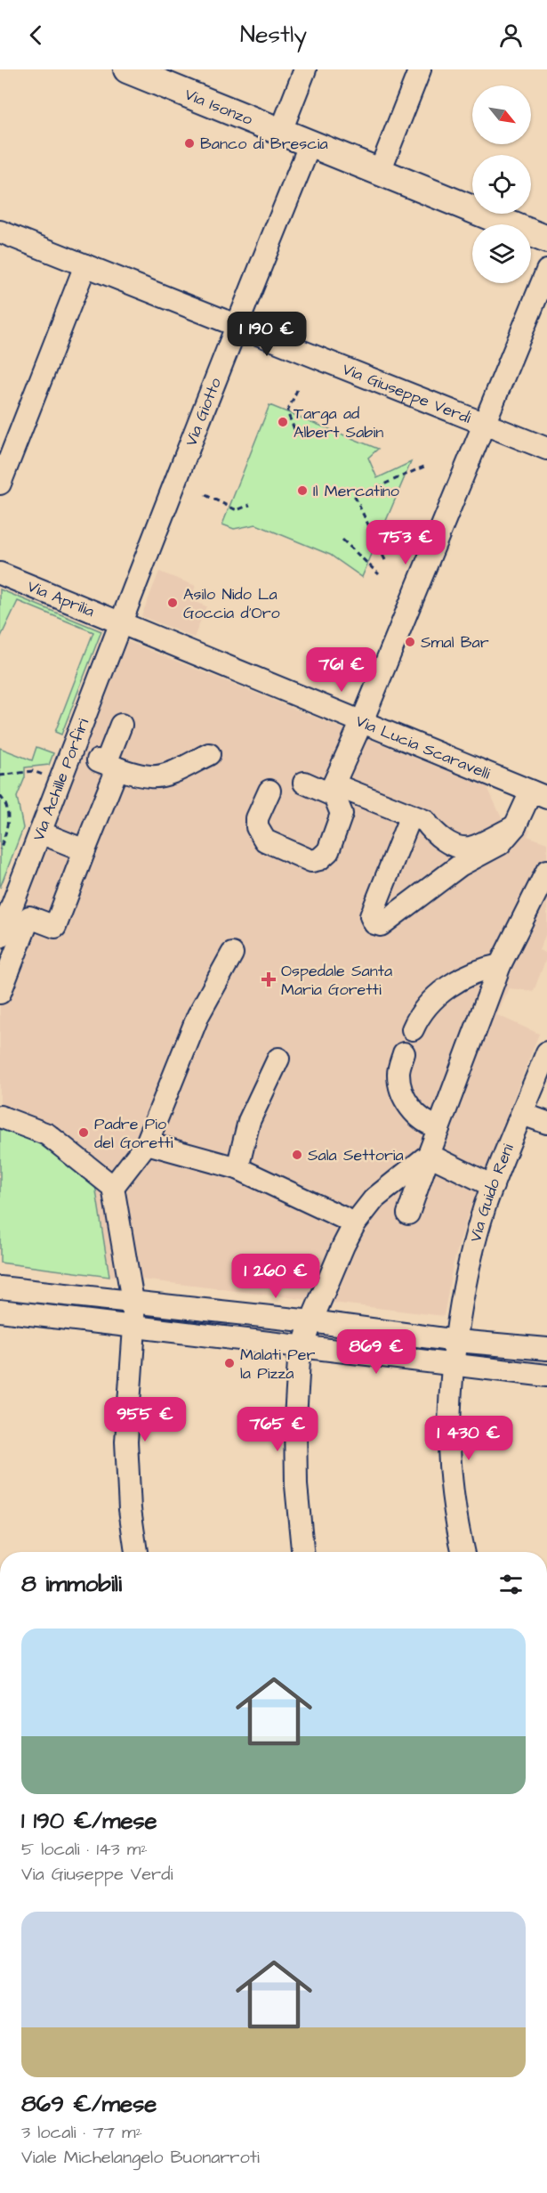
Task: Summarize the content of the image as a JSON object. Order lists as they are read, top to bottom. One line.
{"streets":{"main road":["Via Isonzo"],"street":["Via Giuseppe Verdi","Via Giotto","Via Aprilia","Via Lucia Scaravelli","Via Achille Porfiri","Via Guido Reni"]},"crossings":[["Via Isonzo","Via Giotto"],["Via Giuseppe Verdi","Via Giotto"],["Via Giotto","Via Aprilia"],["Via Giotto","Via Lucia Scaravelli"],["Via Giotto","Via Achille Porfiri"],["Via Aprilia","Via Lucia Scaravelli"],["Via Aprilia","Via Achille Porfiri"],["Via Lucia Scaravelli","Via Achille Porfiri"]],"places":{"other":["Banco di Brescia","Targa ad Albert Sabin","Il Mercatino","Asilo Nido La Goccia d'Oro","Smal Bar","Padre Pio del Goretti","Sala Settoria","Malati Per la Pizza"],"health":["Ospedale Santa Maria Goretti"]},"north":"bottom right","page":{"header":"Nestly","price":["1 190 €","753 €","761 €","1 260 €","869 €","955 €","765 €","1 430 €"],"heading":"8 immobili","list":[{"name":"1 190 €/mese","note":"5 locali · 143 m² · Via Giuseppe Verdi"},{"name":"869 €/mese","note":"3 locali · 77 m² · Viale Michelangelo Buonarroti"}]}}
